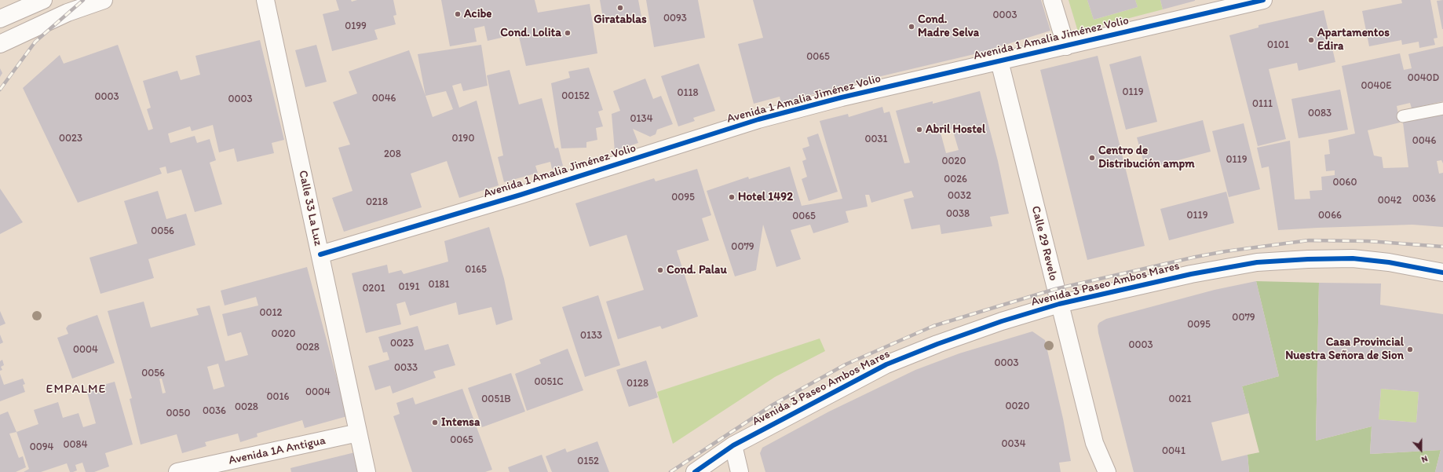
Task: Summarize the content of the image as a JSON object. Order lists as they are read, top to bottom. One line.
{"streets":{"main road":["Avenida 1 Amalia Jiménez Volio","Calle 33 La Luz","Calle 29 Revelo","Avenida 3 Paseo Ambos Mares","Avenida 1A Antigua"]},"crossings":[["Avenida 1 Amalia Jiménez Volio","Calle 33 La Luz"],["Avenida 1 Amalia Jiménez Volio","Calle 29 Revelo"],["Calle 33 La Luz","Avenida 1A Antigua"],["Calle 29 Revelo","Avenida 3 Paseo Ambos Mares"]],"districts":["EMPALME"],"places":["Giratablas","Acibe","Cond. Madre Selva","Cond. Lolita","Apartamentos Edira","Abril Hostel","Centro de Distribución ampm","Hotel 1492","Cond. Palau","Casa Provincial Nuestra Señora de Sion","Intensa"],"house_numbers":["0003","0093","0199","0101","0065","0040D","0040E","0119","0118","00152","0003","0046","0003","0111","0083","0134","0023","0190","0031","0046","208","0119","0020","0026","0060","0032","0095","0036","0042","0218","0038","0119","0066","0065","0056","0079","0165","0181","0191","0201","0012","0079","0095","0020","0133","0023","0003","0028","0004","0003","0033","0056","0051C","0128","0004","0016","0051B","0021","0020","0028","0036","0050","0065","0034","0084","0094","0041","0152"],"north":"bottom"}
